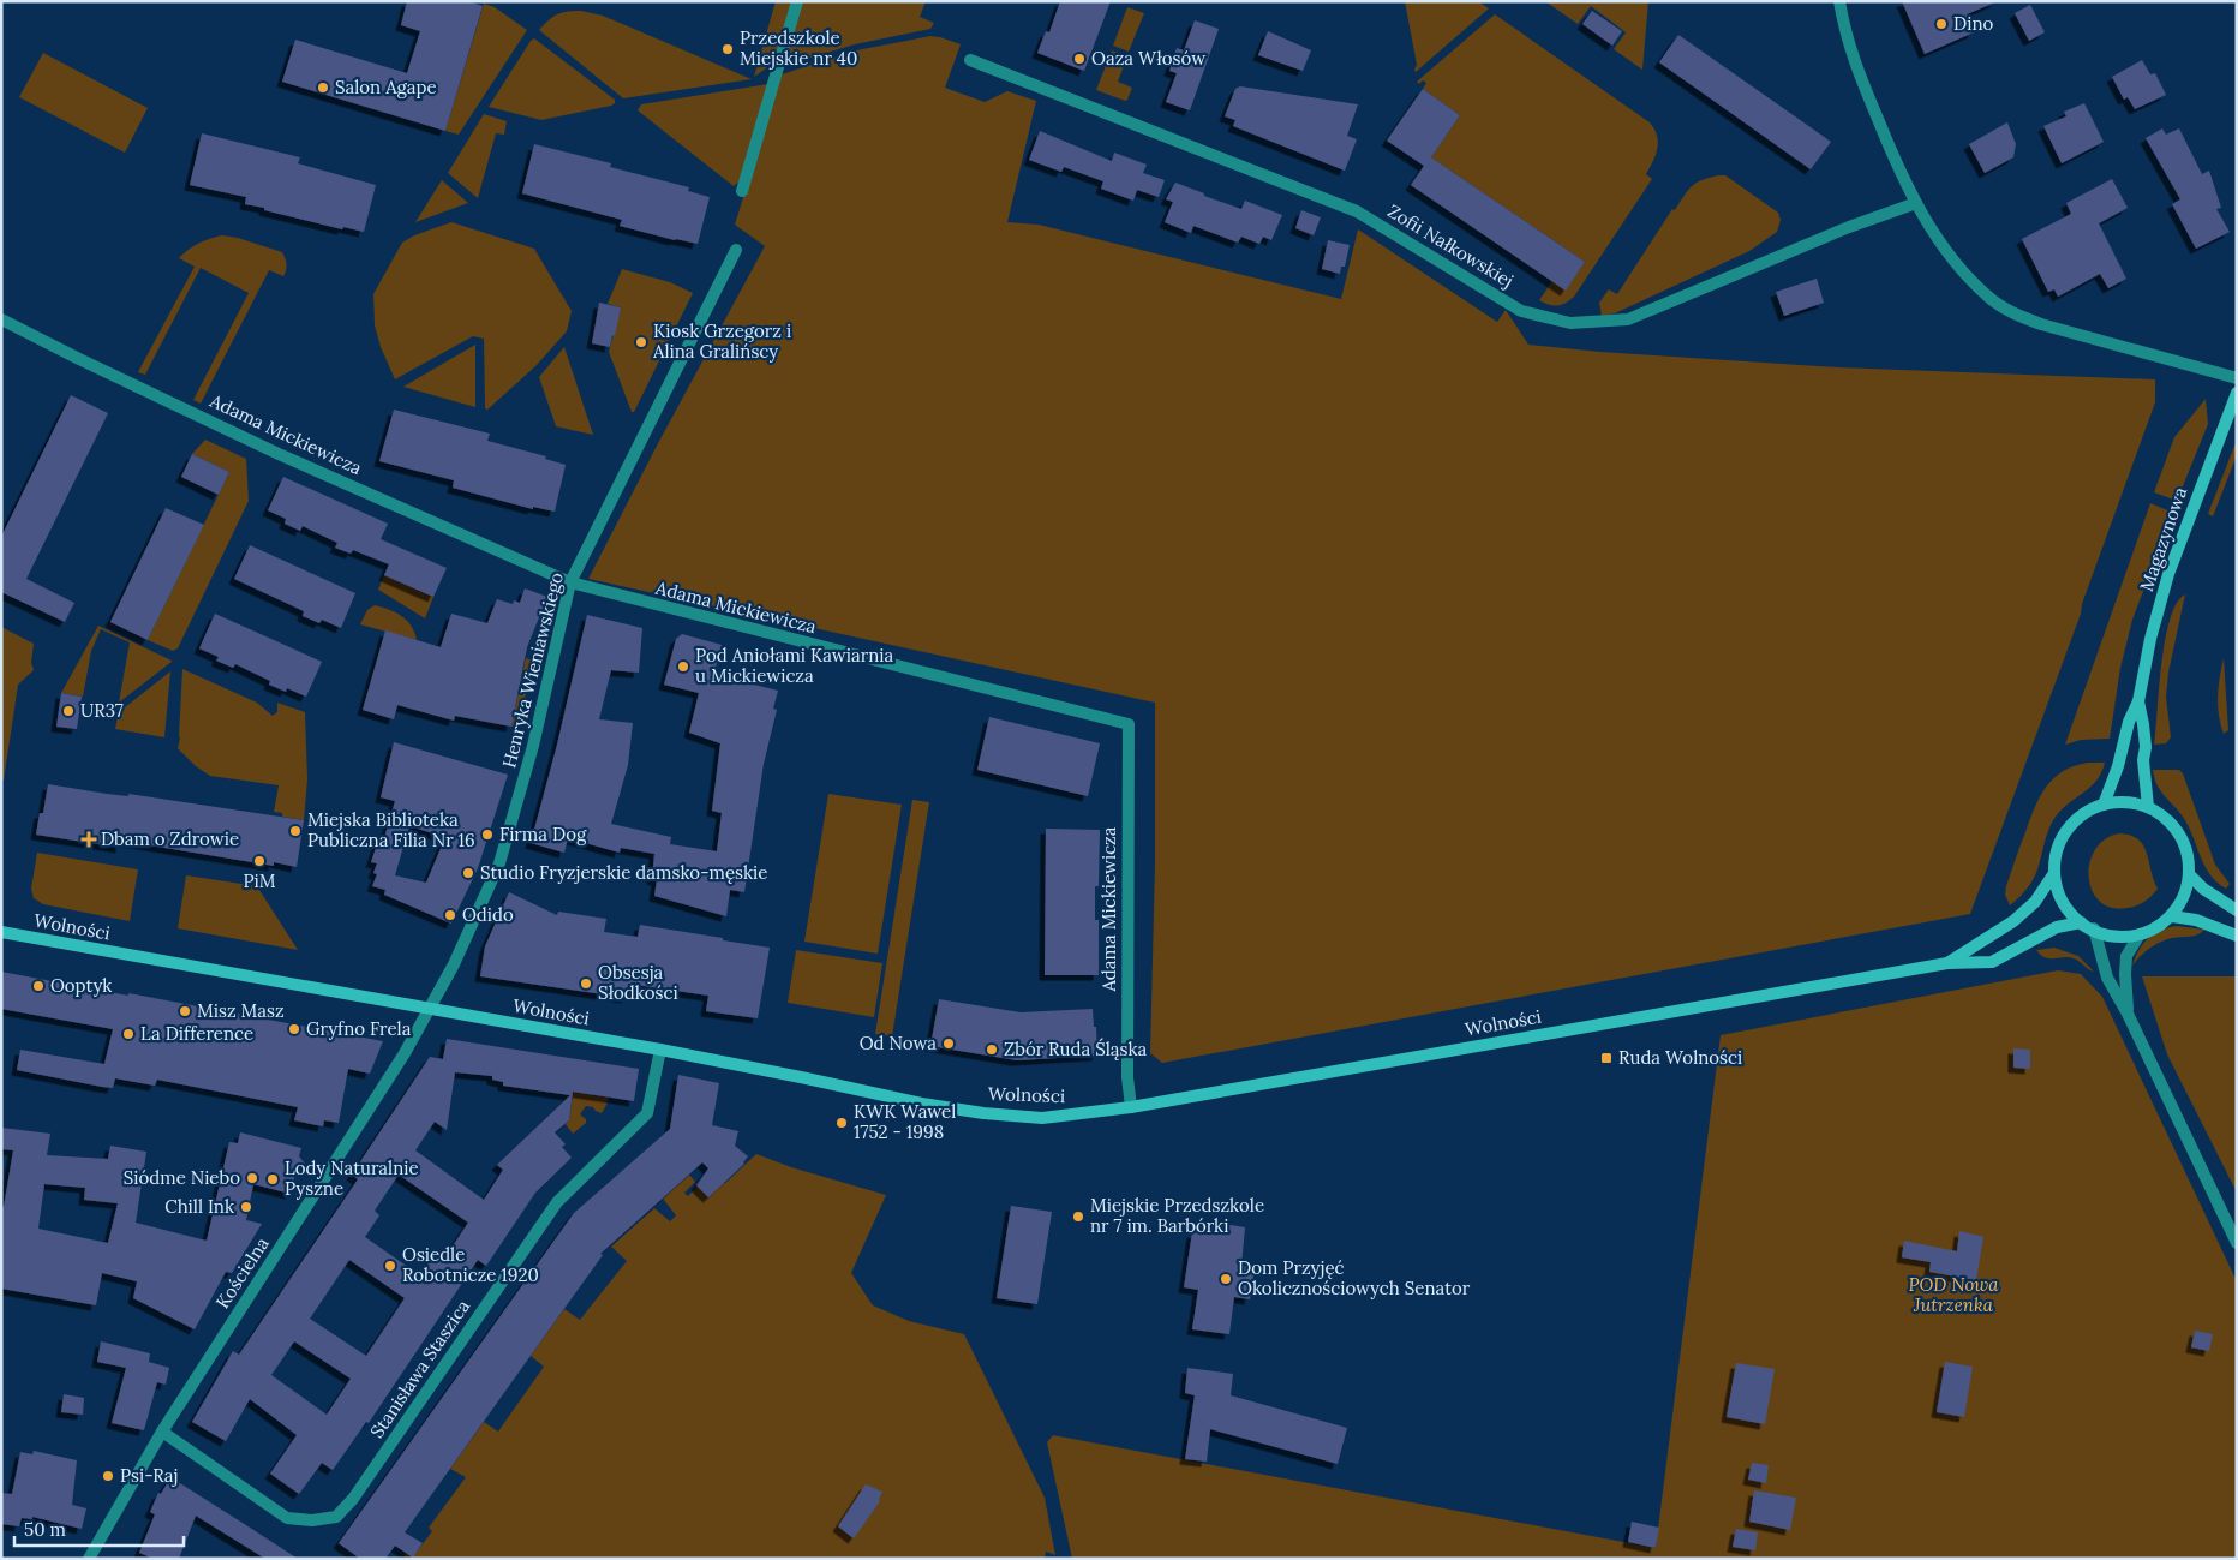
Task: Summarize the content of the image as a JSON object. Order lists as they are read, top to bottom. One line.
{"streets":{"street":["Zofii Nałkowskiej","Adama Mickiewicza","Magazynowa","Henryka Wieniawskiego","Wolności","Kościelna","Stanisława Staszica"]},"crossings":[["Adama Mickiewicza","Henryka Wieniawskiego"],["Adama Mickiewicza","Wolności"],["Henryka Wieniawskiego","Wolności"],["Henryka Wieniawskiego","Kościelna"],["Wolności","Kościelna"],["Wolności","Stanisława Staszica"],["Kościelna","Stanisława Staszica"]],"parks":["POD Nowa Jutrzenka"],"places":{"other":["Dino","Przedszkole Miejskie nr 40","Oaza Włosów","Salon Agape","Kiosk Grzegorz i Alina Gralińscy","Pod Aniołami Kawiarnia u Mickiewicza","UR37","Miejska Biblioteka Publiczna Filia Nr 16","Firma Dog","PiM","Studio Fryzjerskie damsko-męskie","Odido","Obsesja Słodkości","Ooptyk","Misz Masz","Gryfno Frela","La Difference","Od Nowa","Zbór Ruda Śląska","KWK Wawel 1752 - 1998","Siódme Niebo","Lody Naturalnie Pyszne","Chill Ink","Miejskie Przedszkole nr 7 im. Barbórki","Osiedle Robotnicze 1920","Dom Przyjęć Okolicznościowych Senator","Psi-Raj"],"health":["Dbam o Zdrowie"],"transit":["Ruda Wolności"]},"scale_bar":"50 m"}
